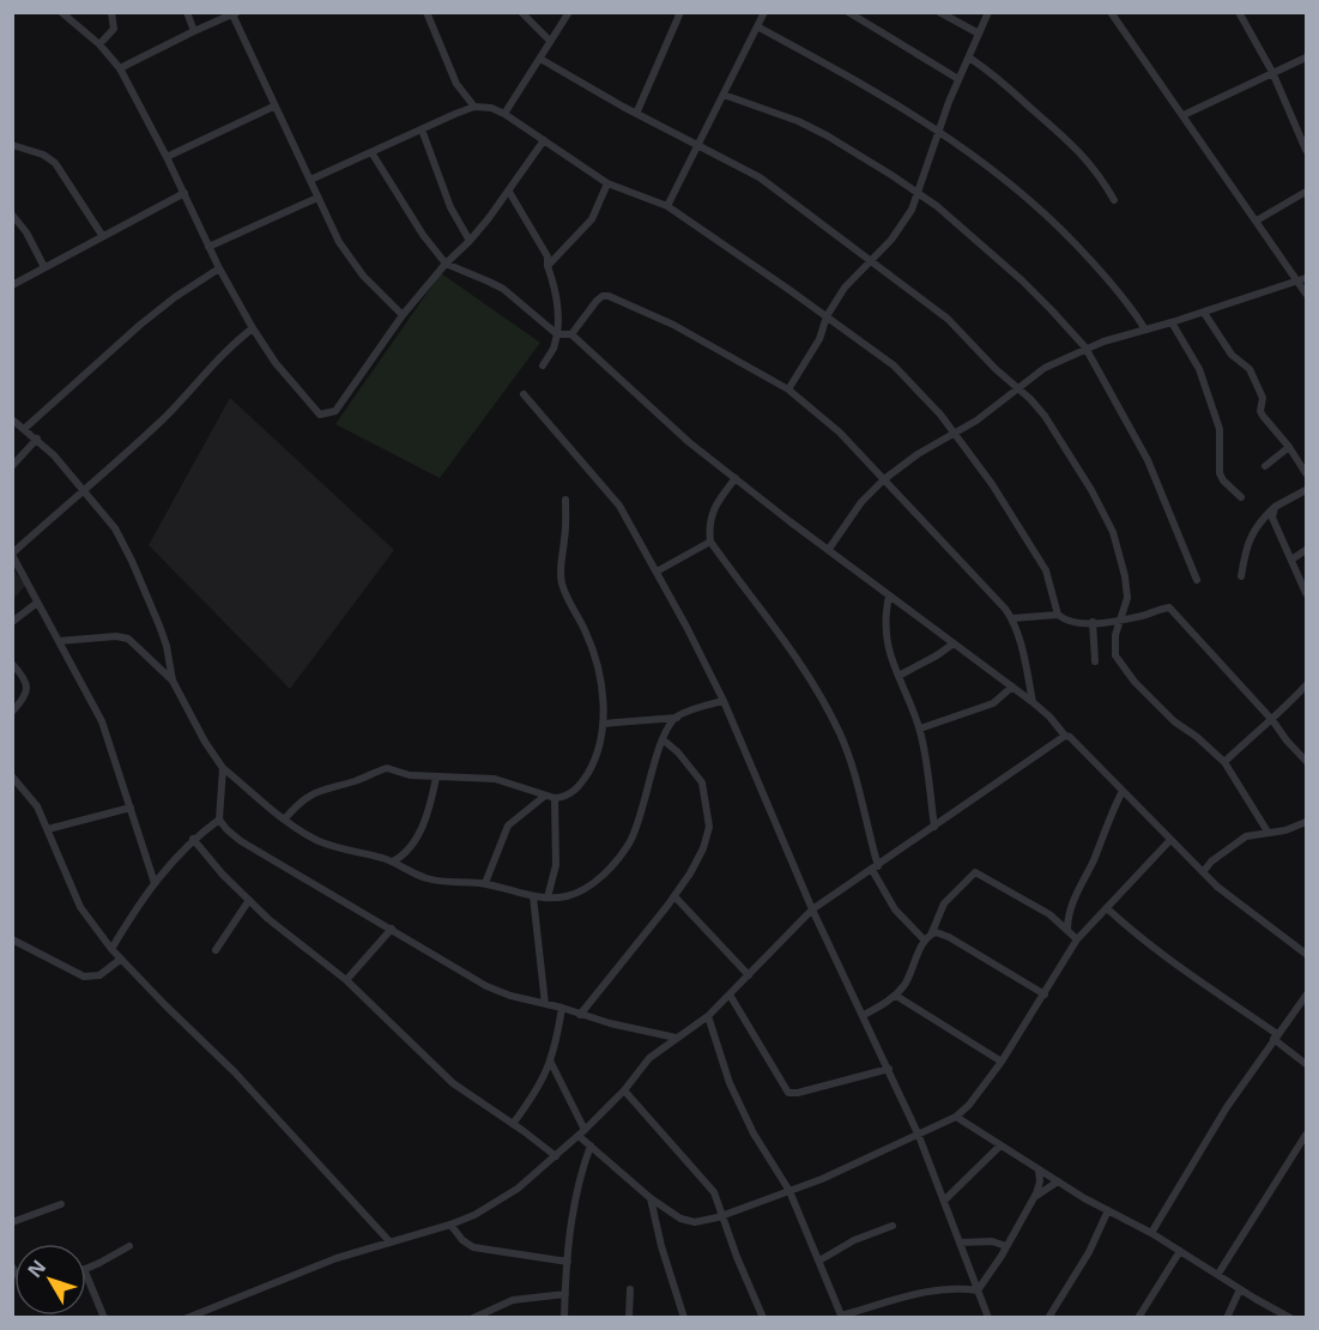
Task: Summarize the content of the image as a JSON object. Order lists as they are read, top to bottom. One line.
{"north":"top left"}
